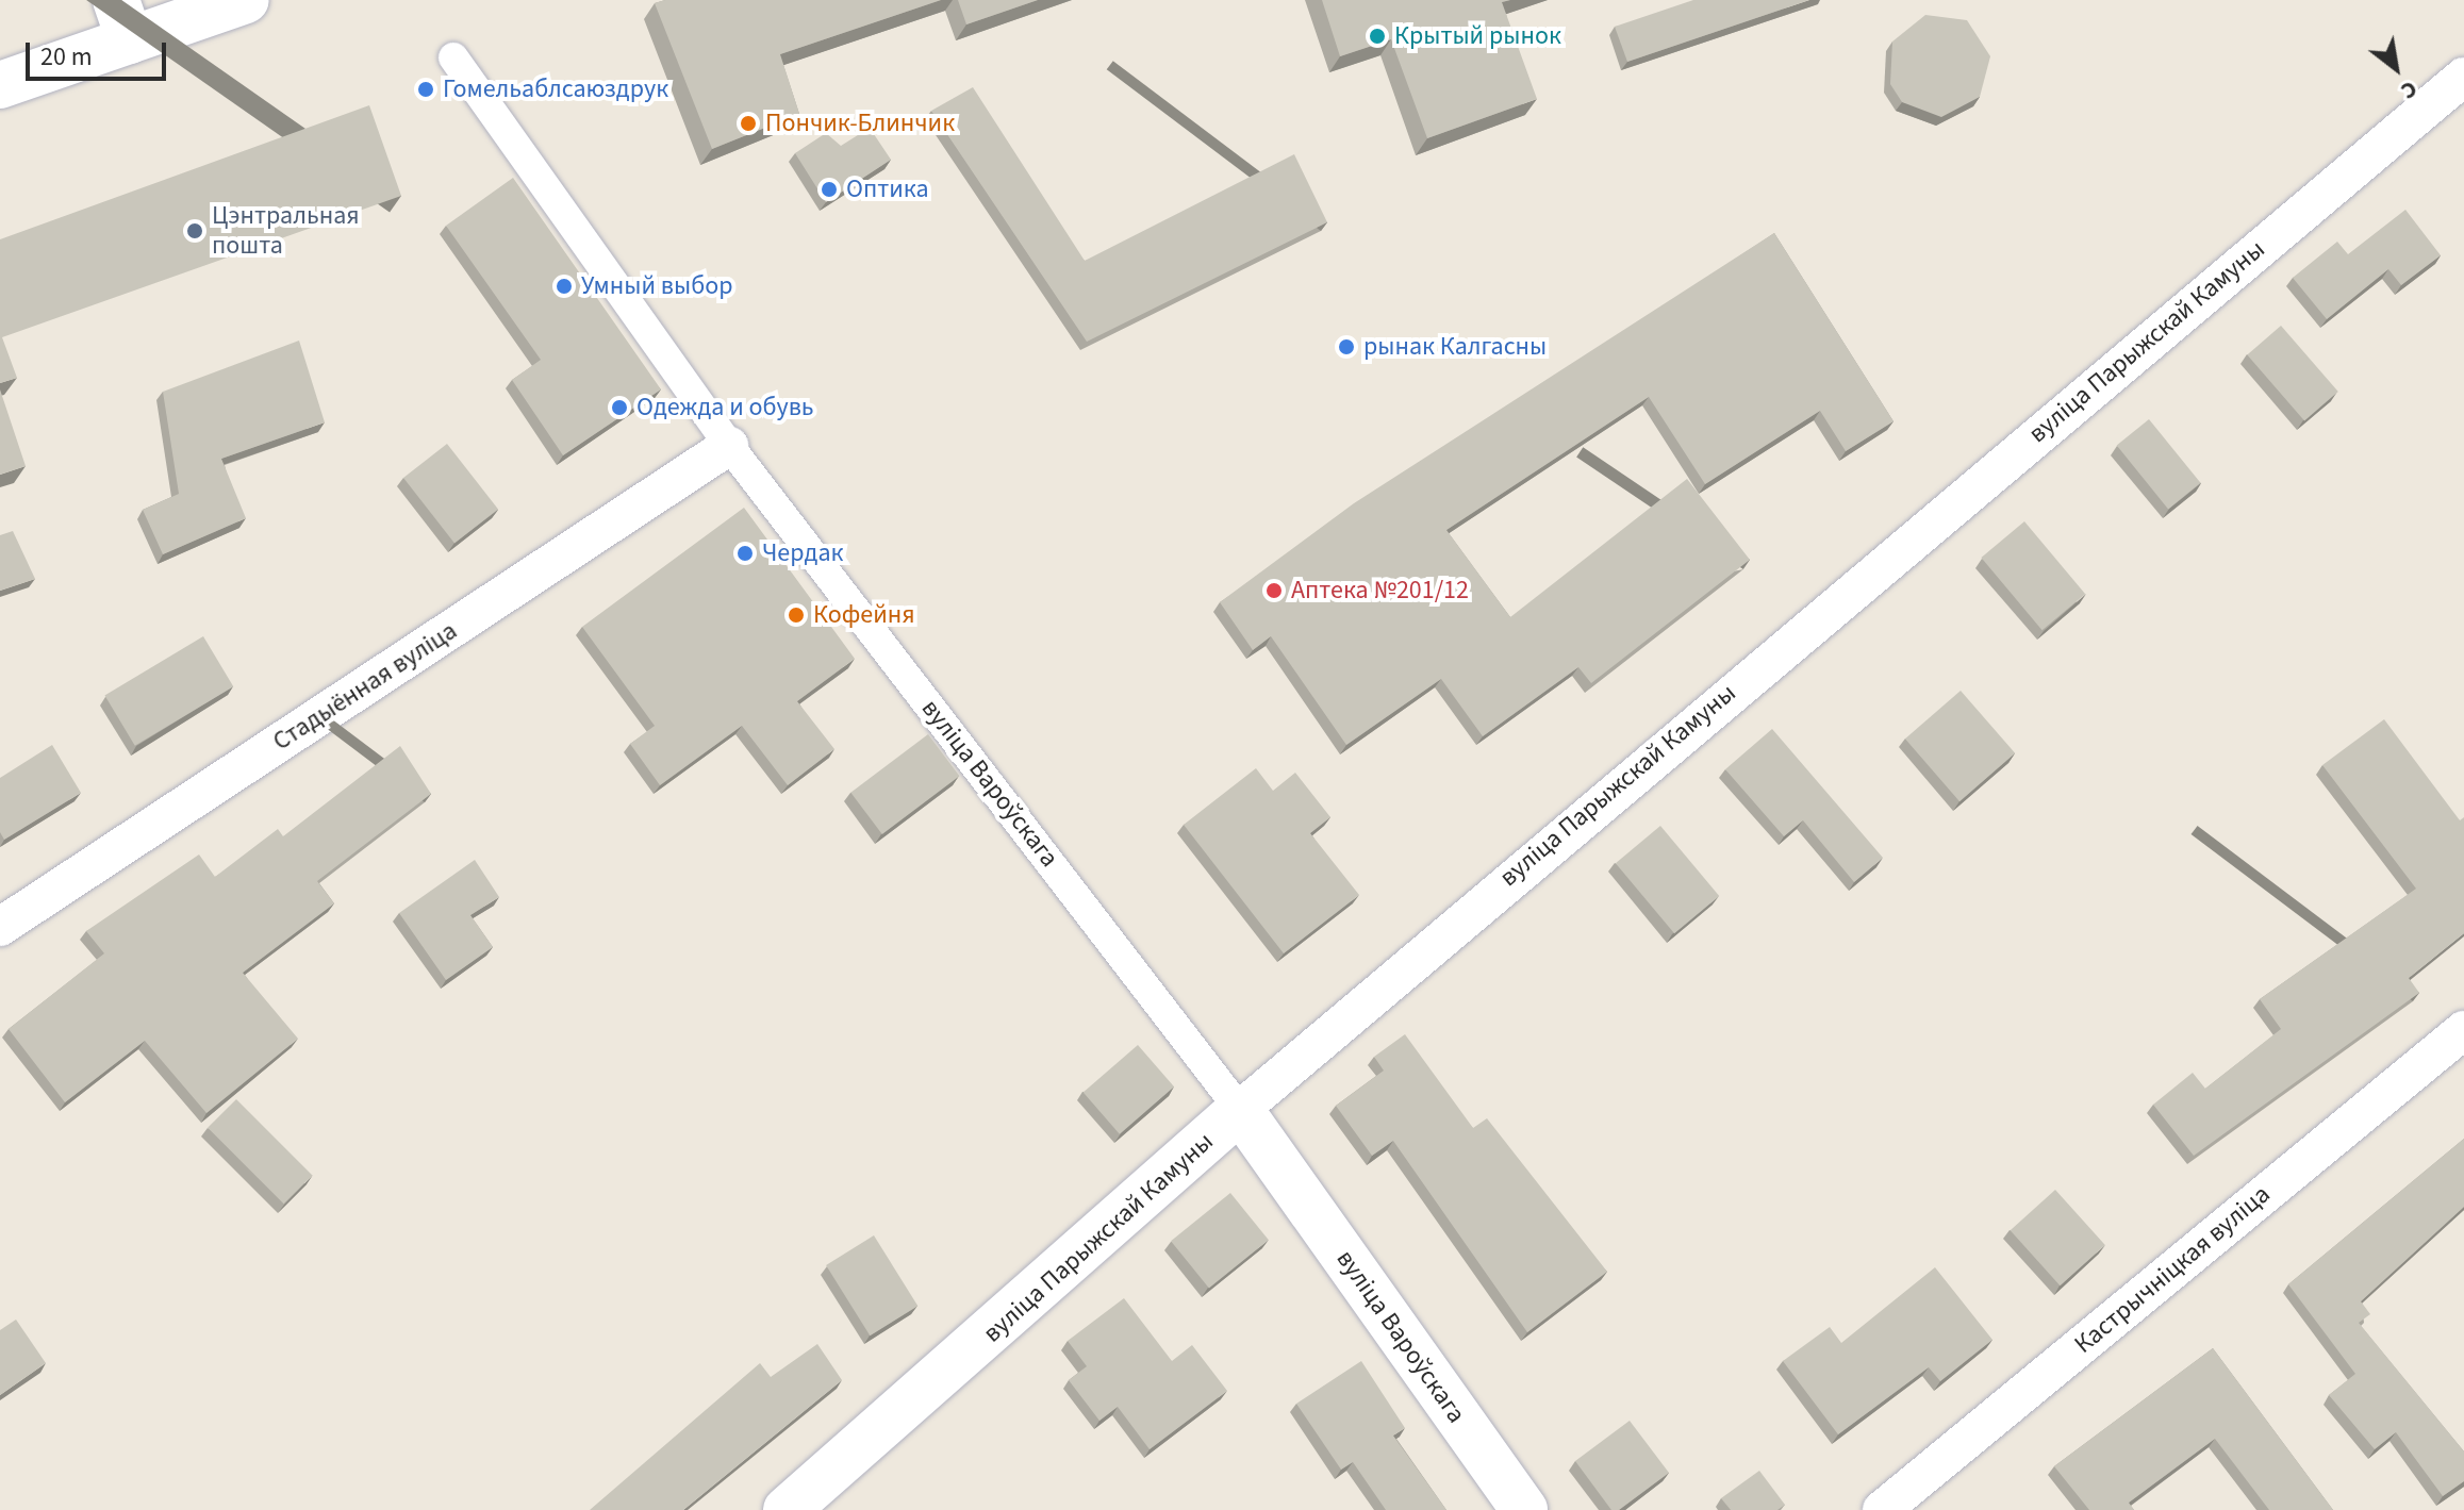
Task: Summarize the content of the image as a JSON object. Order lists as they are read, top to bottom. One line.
{"streets":{"street":["вуліца Парыжскай Камуны","Стадыённая вуліца","вуліца Вароўскага","Кастрычніцкая вуліца"]},"crossings":[["вуліца Парыжскай Камуны","вуліца Вароўскага"],["Стадыённая вуліца","вуліца Вароўскага"]],"places":["Крытый рынок","Гомельаблсаюздрук","Пончик-Блинчик","Оптика","Цэнтральная пошта","Умный выбор","рынак Калгасны","Одежда и обувь","Чердак","Аптека №201/12","Кофейня"],"scale_bar":"20 m","north":"bottom right"}
